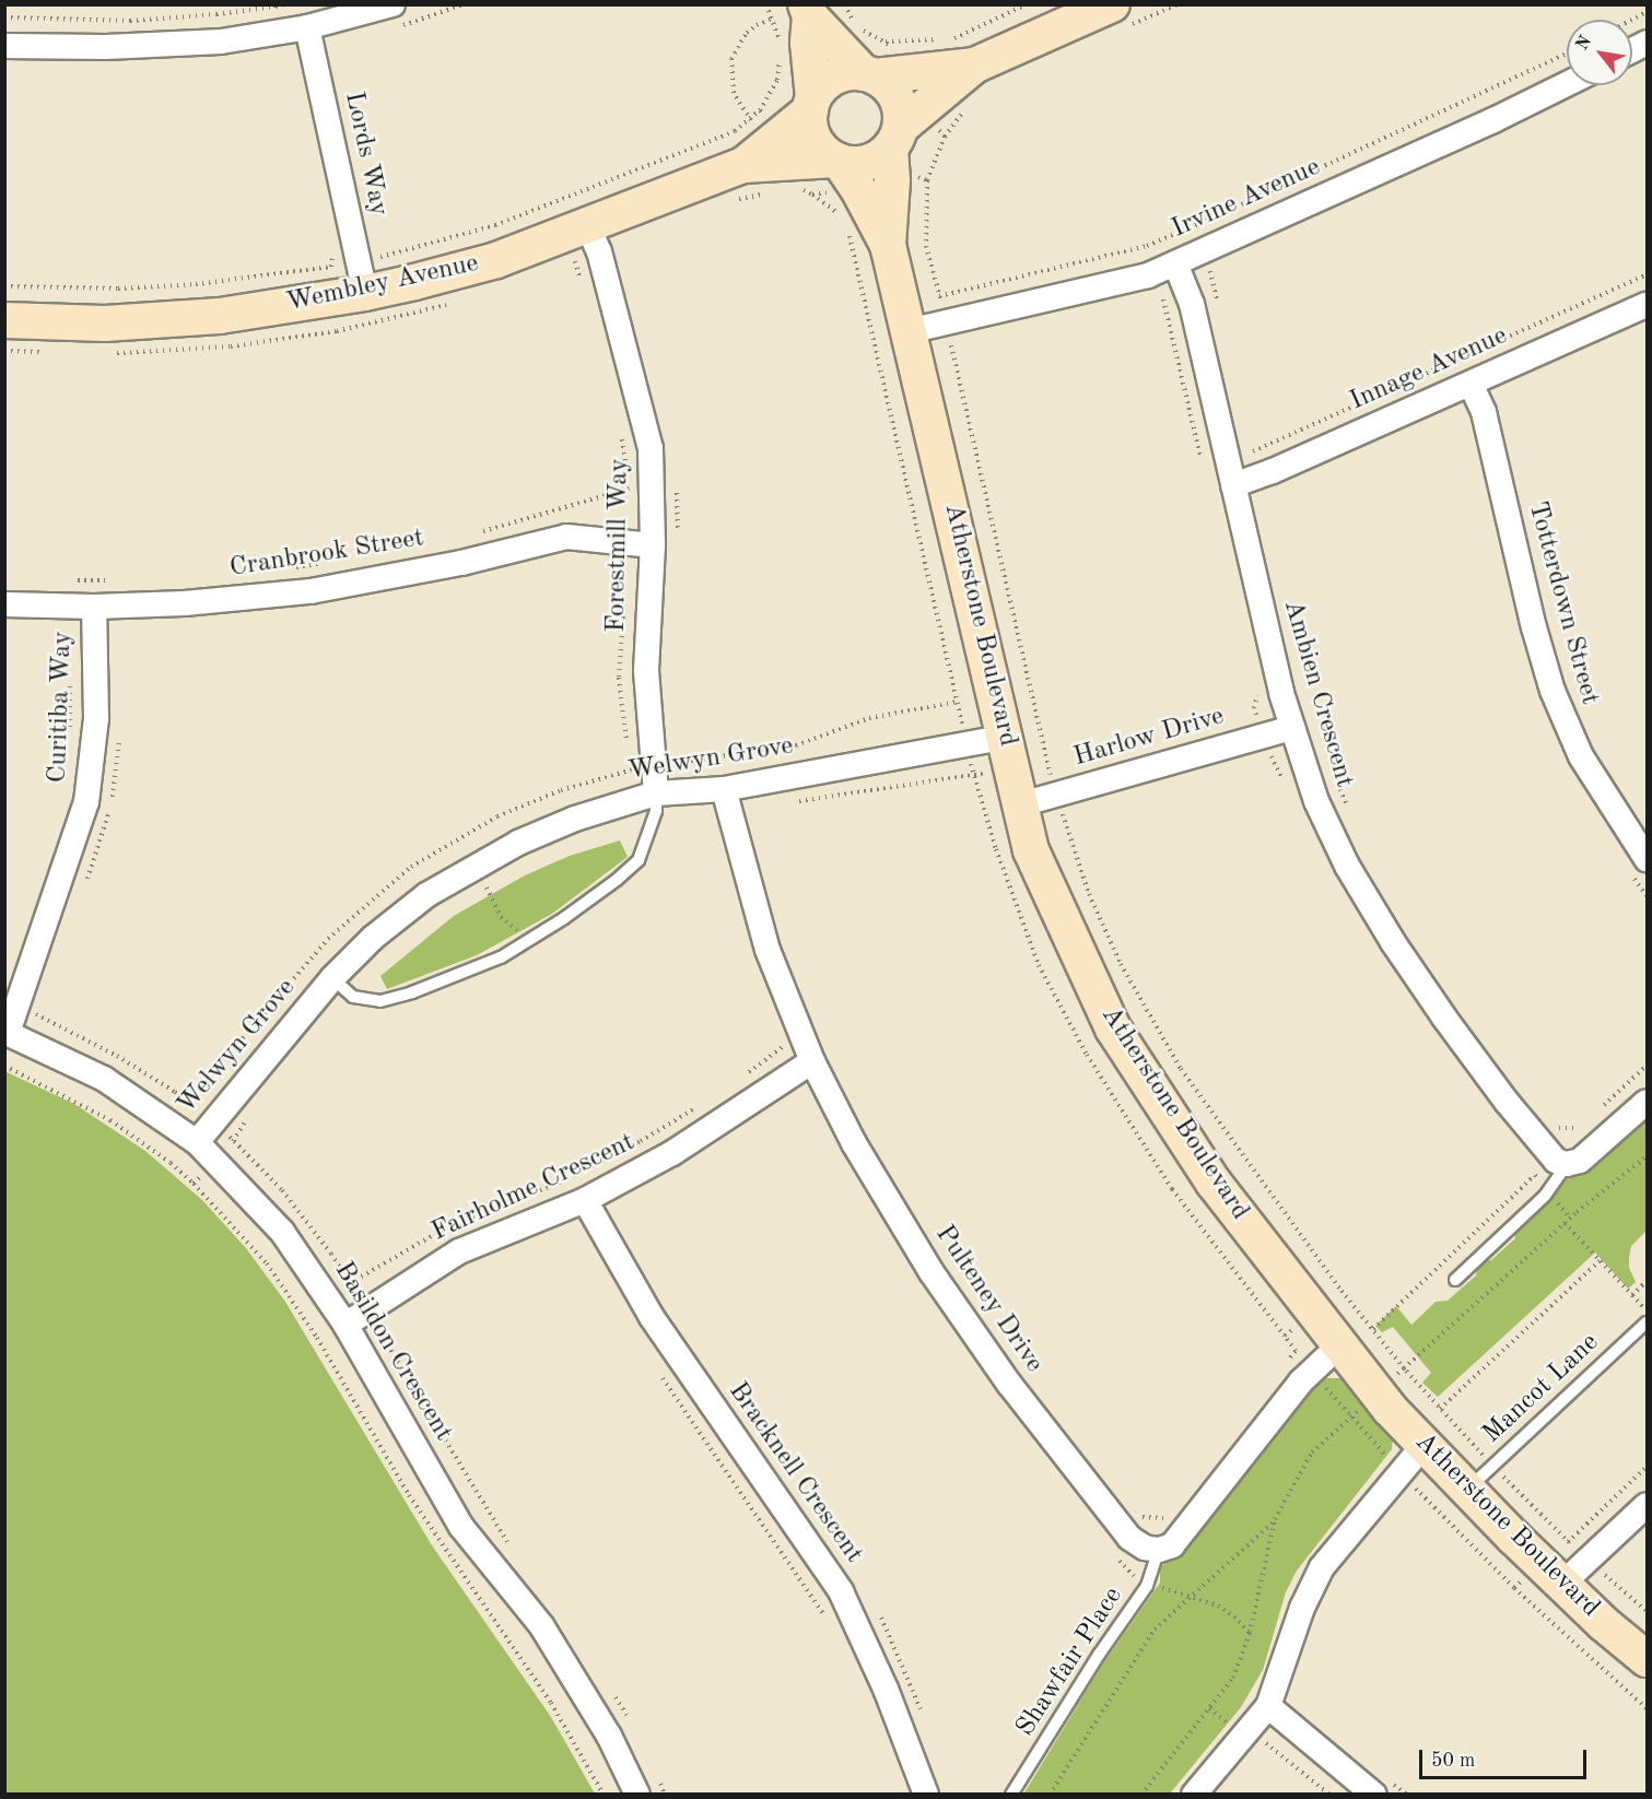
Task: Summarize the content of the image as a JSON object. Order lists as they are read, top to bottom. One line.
{"streets":{"street":["Lords Way","Irvine Avenue","Wembley Avenue","Innage Avenue","Forestmill Way","Cranbrook Street","Totterdown Street","Atherstone Boulevard","Ambien Crescent","Curitiba Way","Harlow Drive","Welwyn Grove","Fairholme Crescent","Pulteney Drive","Basildon Crescent","Bracknell Crescent"],"lane":["Mancot Lane","Shawfair Place"]},"crossings":[["Lords Way","Wembley Avenue"],["Irvine Avenue","Atherstone Boulevard"],["Irvine Avenue","Ambien Crescent"],["Wembley Avenue","Forestmill Way"],["Wembley Avenue","Atherstone Boulevard"],["Innage Avenue","Totterdown Street"],["Innage Avenue","Ambien Crescent"],["Forestmill Way","Cranbrook Street"],["Forestmill Way","Welwyn Grove"],["Cranbrook Street","Curitiba Way"],["Atherstone Boulevard","Harlow Drive"],["Atherstone Boulevard","Welwyn Grove"],["Atherstone Boulevard","Mancot Lane"],["Ambien Crescent","Harlow Drive"],["Curitiba Way","Basildon Crescent"],["Welwyn Grove","Pulteney Drive"],["Welwyn Grove","Basildon Crescent"],["Fairholme Crescent","Pulteney Drive"],["Fairholme Crescent","Basildon Crescent"],["Fairholme Crescent","Bracknell Crescent"],["Pulteney Drive","Shawfair Place"]],"scale_bar":"50 m","north":"top left"}
